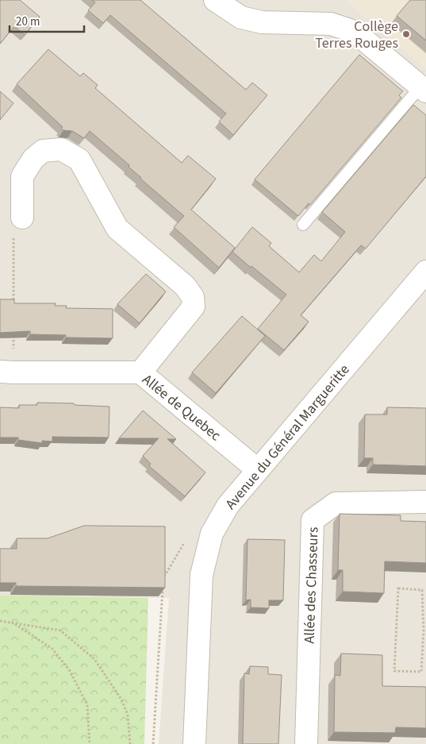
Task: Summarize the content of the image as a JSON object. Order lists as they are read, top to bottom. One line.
{"streets":{"street":["Allée de Quebec","Avenue du Général Margueritte","Allée des Chasseurs"]},"crossings":[["Allée de Quebec","Avenue du Général Margueritte"]],"places":["Collège Terres Rouges"],"scale_bar":"20 m"}
